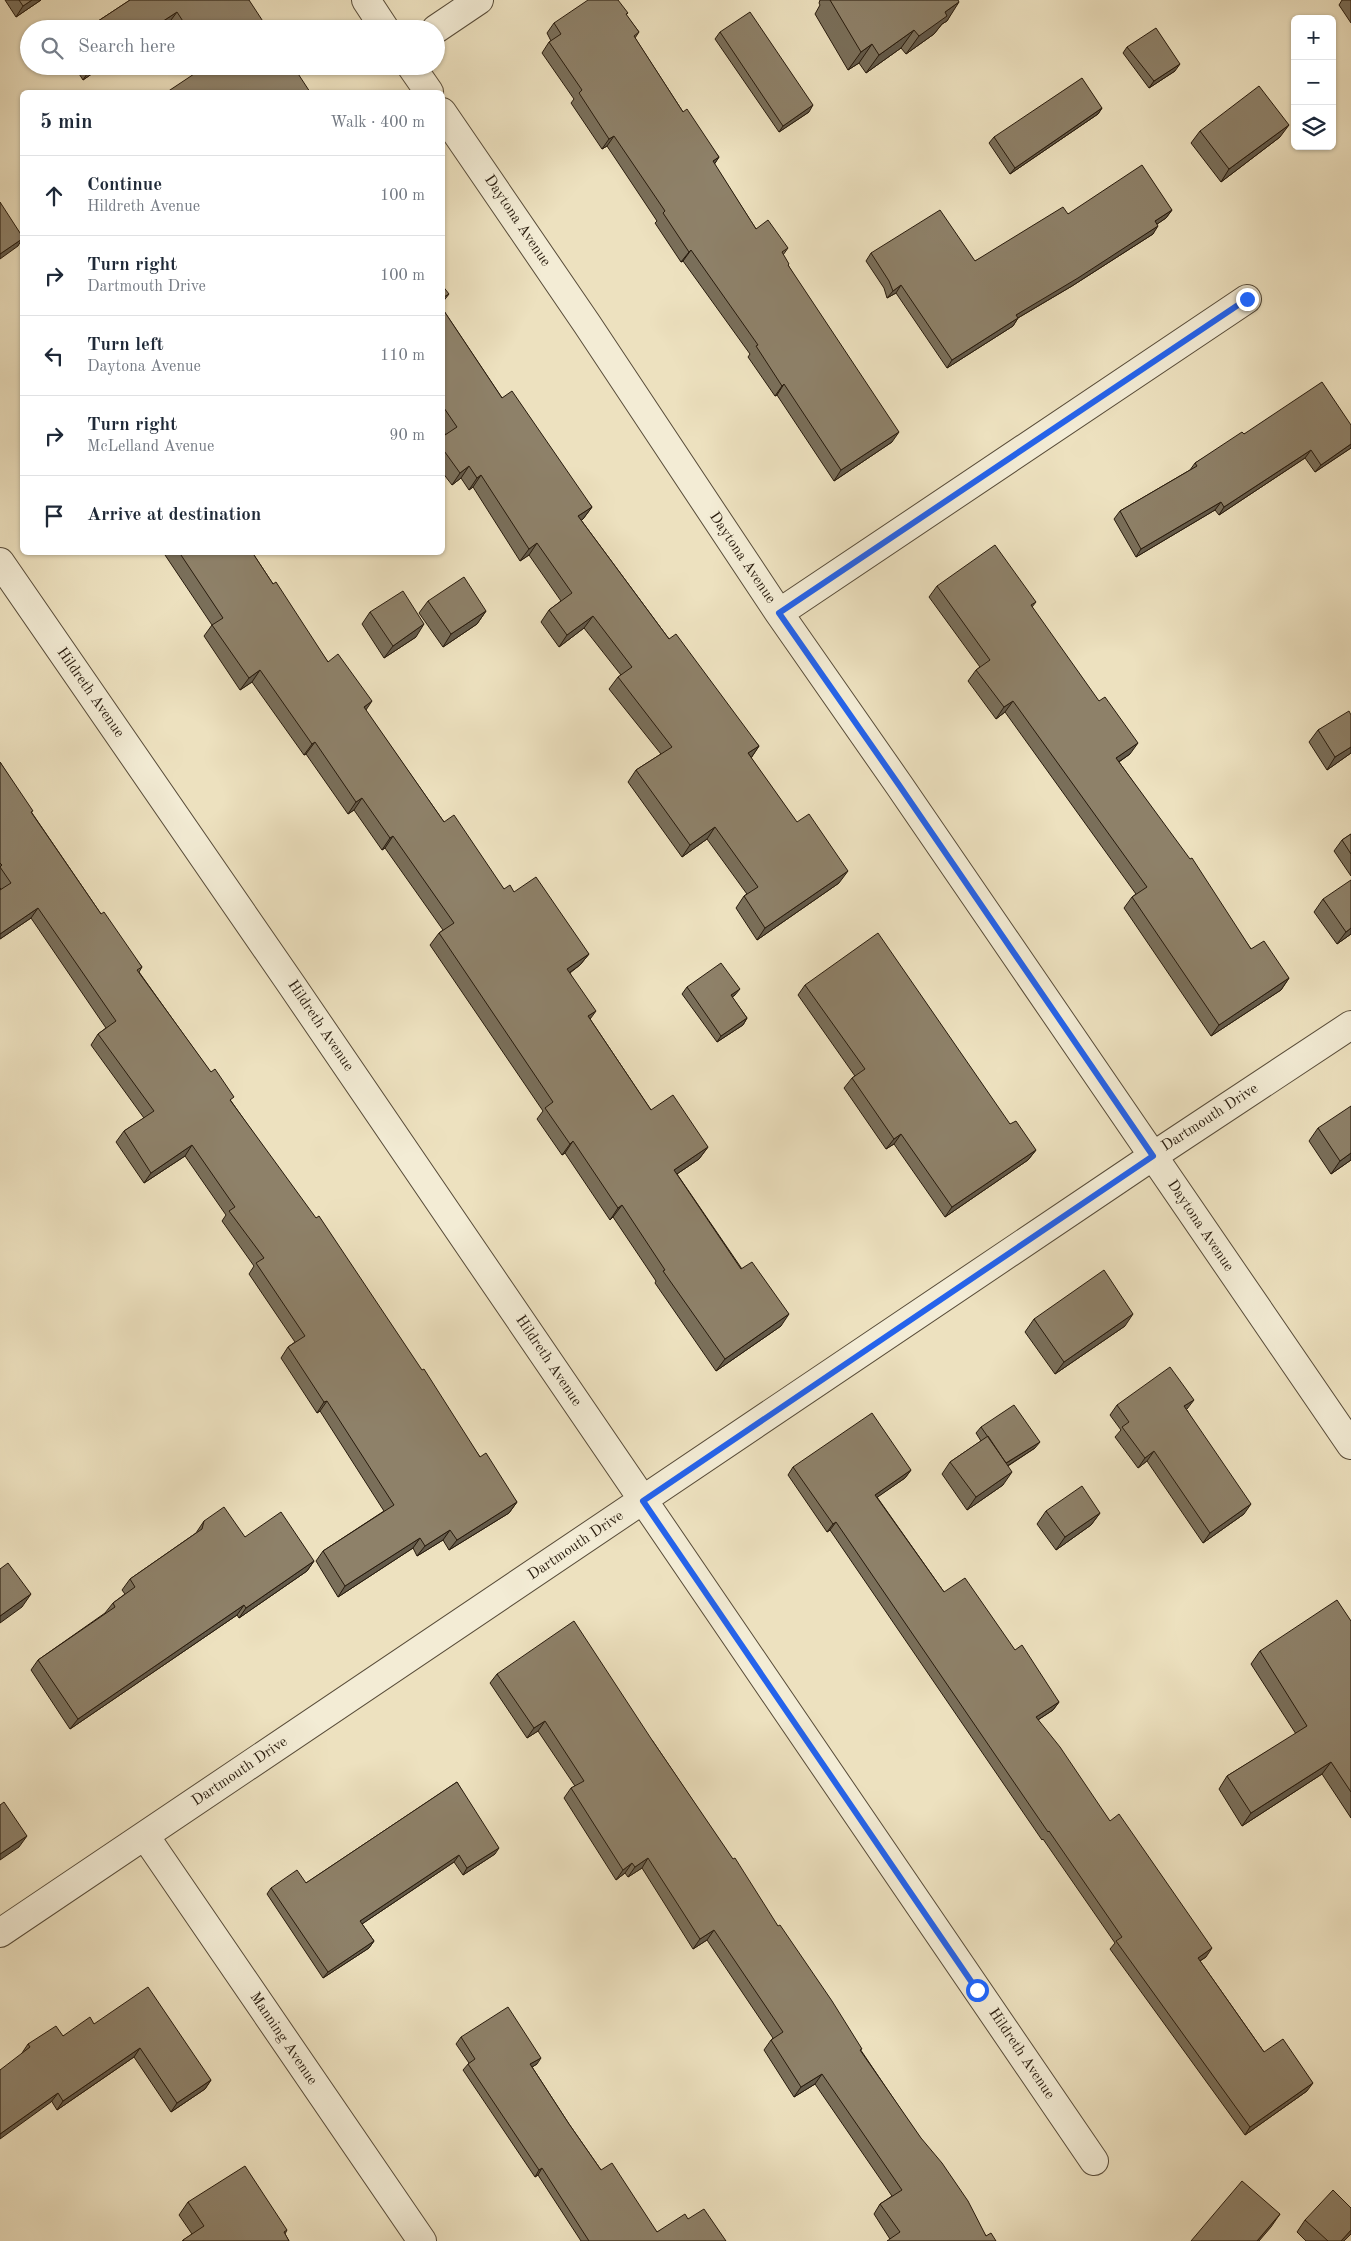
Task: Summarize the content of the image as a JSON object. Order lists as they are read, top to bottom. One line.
{"streets":{"street":["Daytona Avenue","Hildreth Avenue","Dartmouth Drive","Manning Avenue"]},"crossings":[["Daytona Avenue","Dartmouth Drive"],["Hildreth Avenue","Dartmouth Drive"],["Dartmouth Drive","Manning Avenue"]],"page":{"map_buttons":["+","−"],"search":"Search here","heading":["5 min","Walk · 400 m"],"list":[["Continue","Hildreth Avenue","100 m"],["Turn right","Dartmouth Drive","100 m"],["Turn left","Daytona Avenue","110 m"],["Turn right","McLelland Avenue","90 m"],"Arrive at destination"]}}
